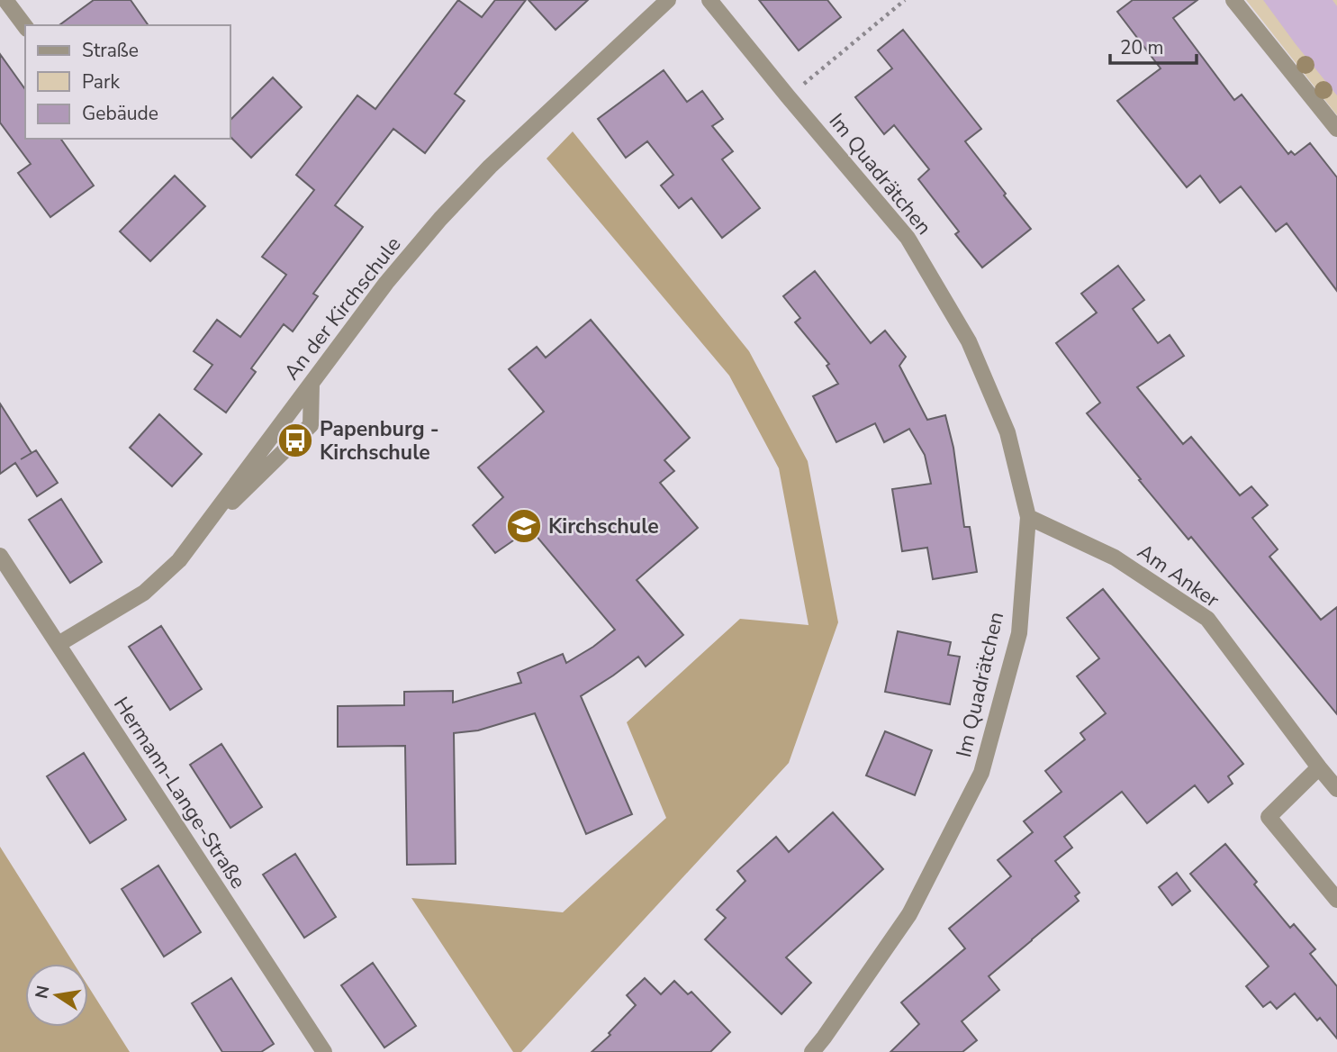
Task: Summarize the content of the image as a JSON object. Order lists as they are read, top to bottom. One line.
{"streets":{"street":["Im Quadrätchen","An der Kirchschule","Am Anker","Hermann-Lange-Straße"]},"crossings":[["Im Quadrätchen","Am Anker"],["An der Kirchschule","Hermann-Lange-Straße"]],"places":{"bus stop":["Papenburg - Kirchschule"],"school or university":["Kirchschule"]},"legend":["Straße","Park","Gebäude"],"scale_bar":"20 m","north":"left"}
